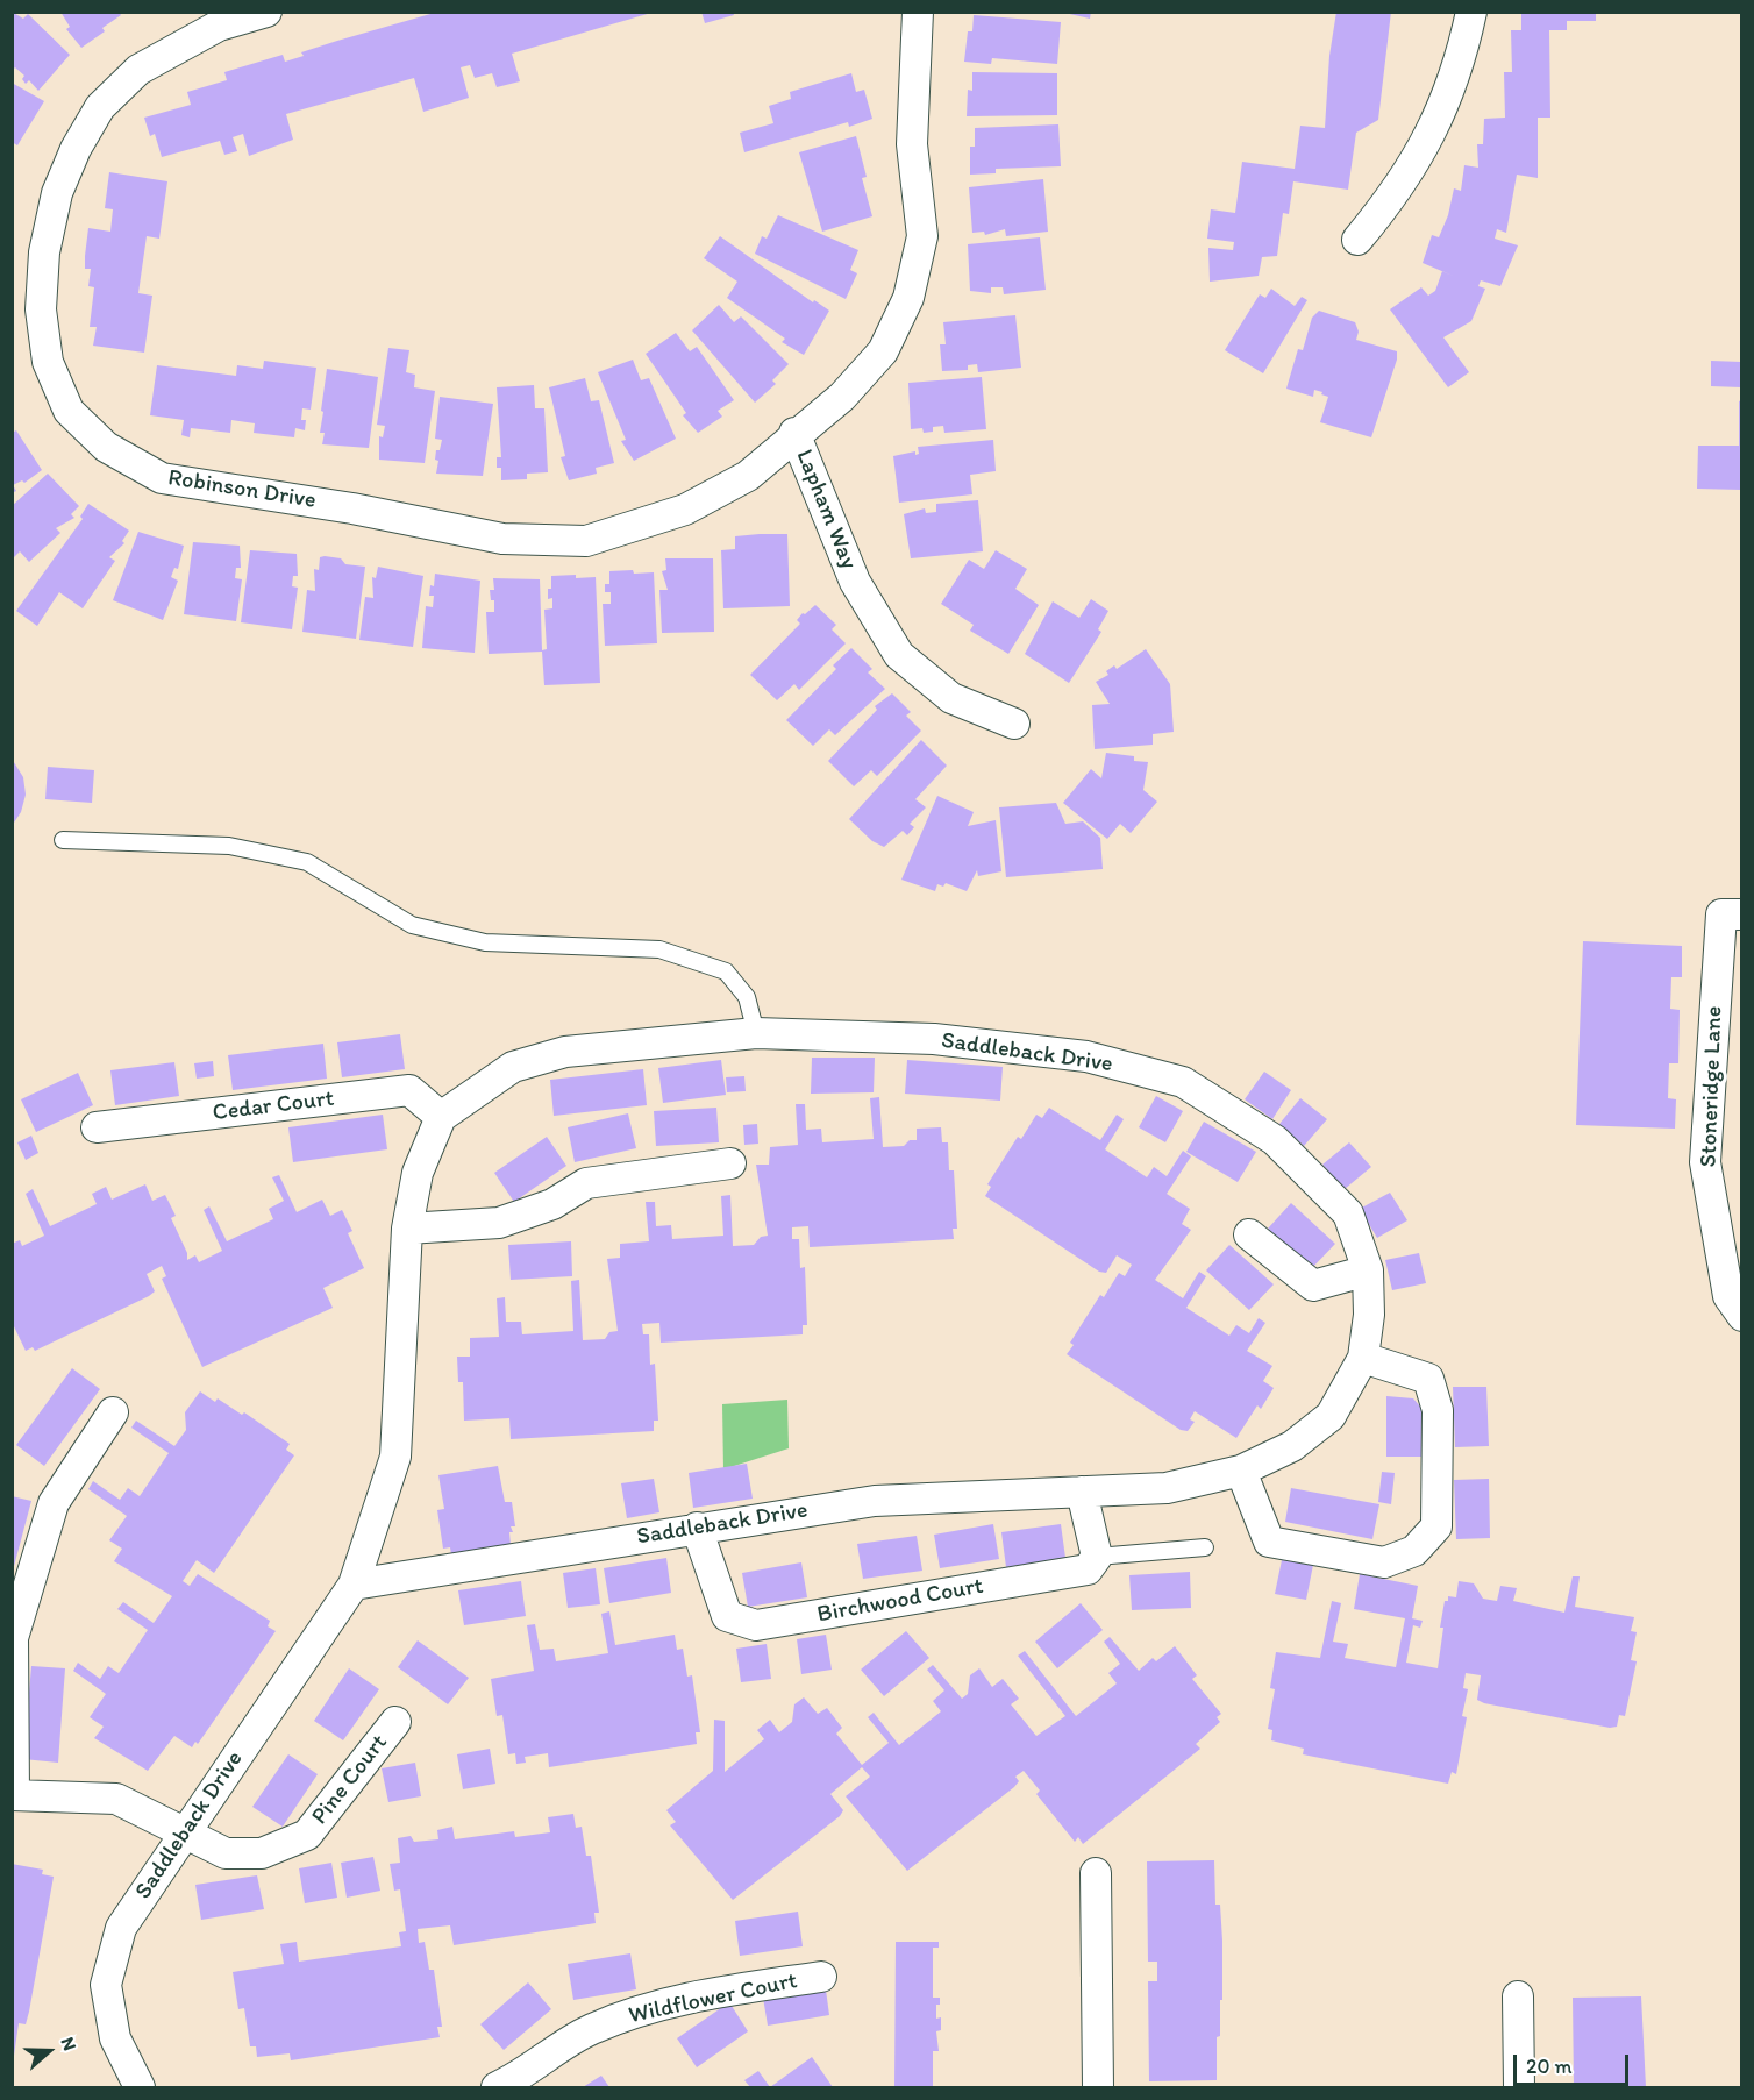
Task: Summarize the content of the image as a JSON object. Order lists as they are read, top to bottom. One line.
{"streets":{"street":["Robinson Drive","Lapham Way","Saddleback Drive","Stoneridge Lane","Cedar Court","Birchwood Court","Pine Court","Wildflower Court"]},"crossings":[["Robinson Drive","Lapham Way"],["Saddleback Drive","Cedar Court"],["Saddleback Drive","Birchwood Court"],["Saddleback Drive","Pine Court"]],"scale_bar":"20 m","north":"right"}
